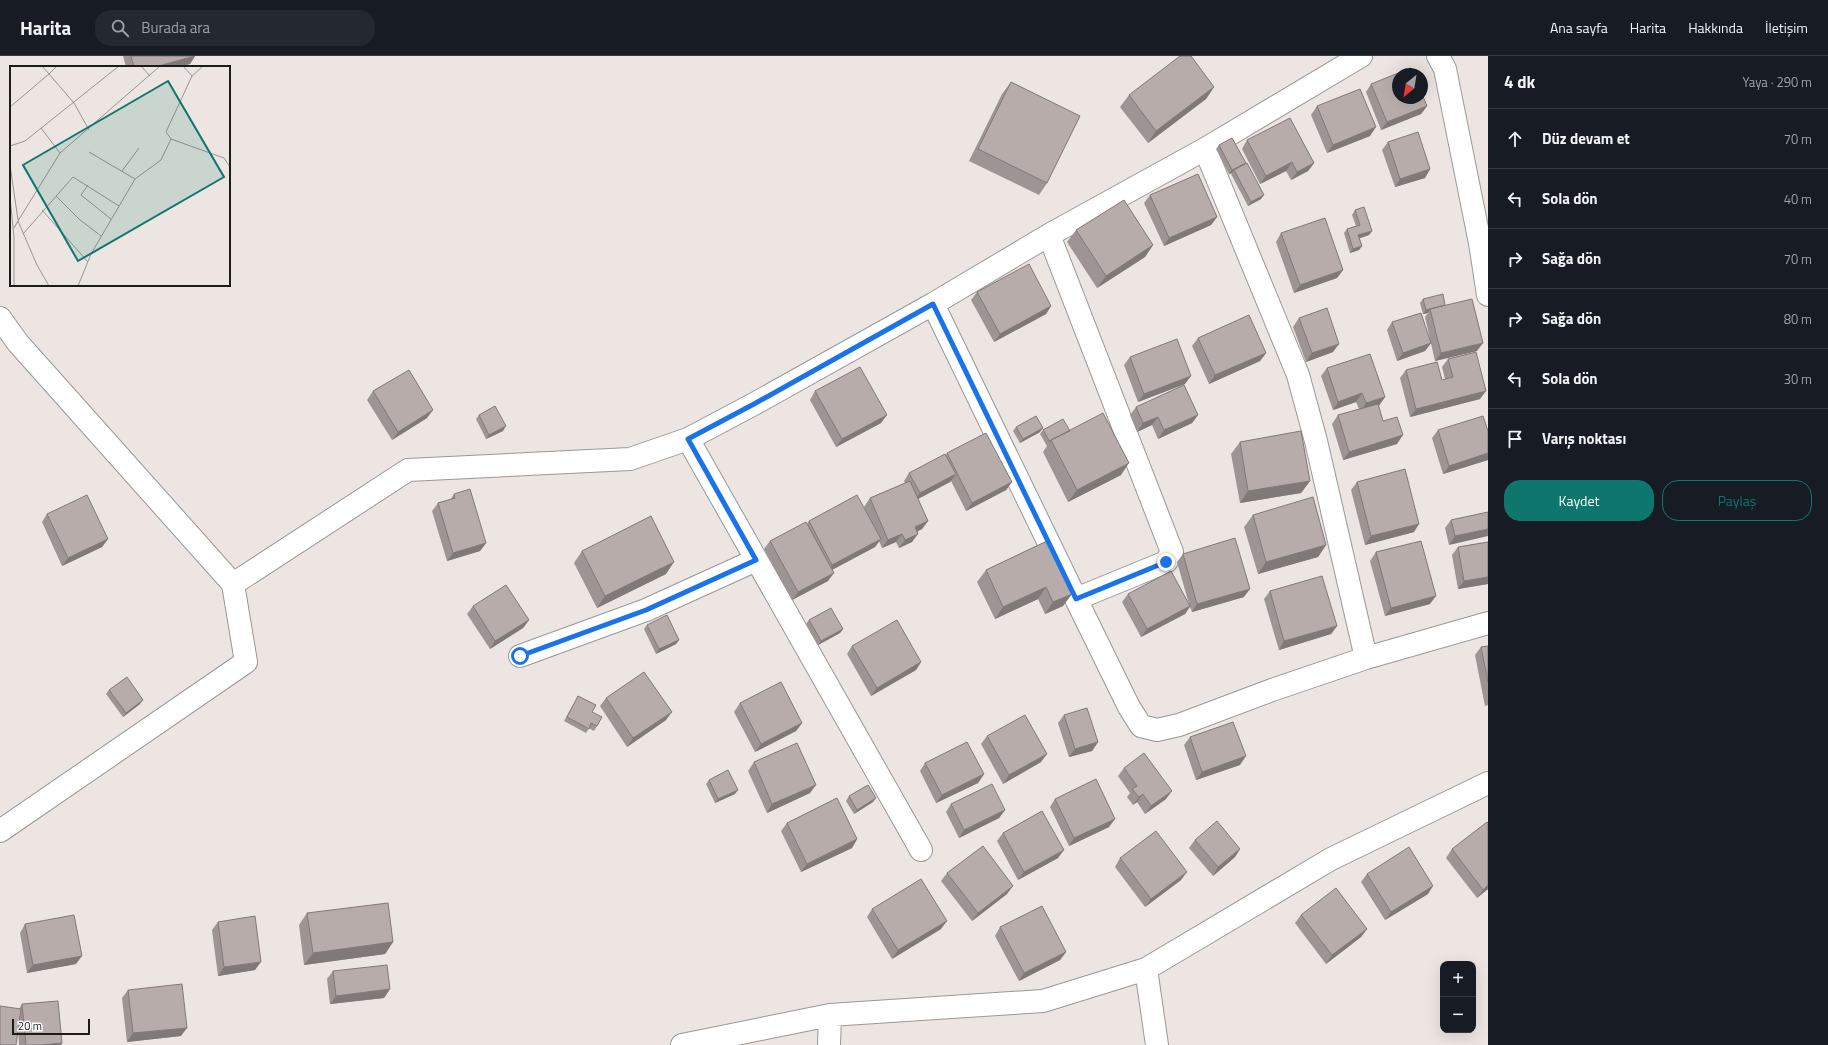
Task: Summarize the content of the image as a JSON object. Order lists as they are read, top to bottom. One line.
{"scale_bar":"20 m","north":"bottom left","page":{"header":"Harita","search":"Burada ara","nav":["Ana sayfa","Harita","Hakkında","İletişim"],"heading":["4 dk","Yaya · 290 m"],"list":[["Düz devam et","70 m"],["Sola dön","40 m"],["Sağa dön","70 m"],["Sağa dön","80 m"],["Sola dön","30 m"],"Varış noktası"],"buttons":["Kaydet","Paylaş"],"map_buttons":["+","−"],"scale":"20 m"}}
